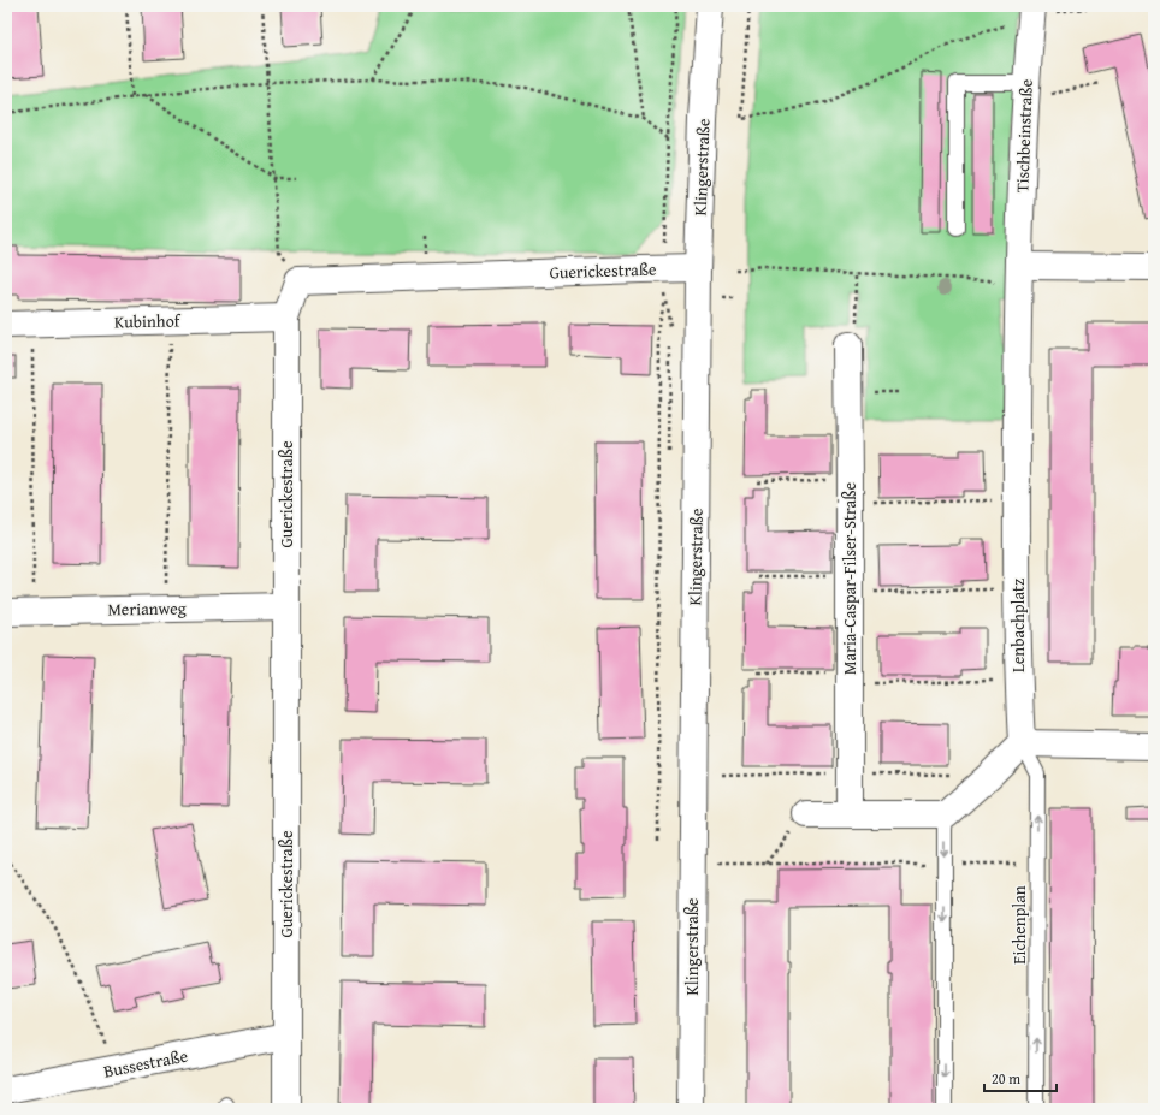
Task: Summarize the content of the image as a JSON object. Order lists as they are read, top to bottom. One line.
{"streets":{"street":["Tischbeinstraße","Klingerstraße","Guerickestraße","Kubinhof","Maria-Caspar-Filser-Straße","Merianweg","Lenbachplatz","Bussestraße"],"lane":["Eichenplan"]},"crossings":[["Tischbeinstraße","Lenbachplatz"],["Klingerstraße","Guerickestraße"],["Guerickestraße","Kubinhof"],["Guerickestraße","Merianweg"],["Guerickestraße","Bussestraße"],["Lenbachplatz","Eichenplan"]],"scale_bar":"20 m"}
